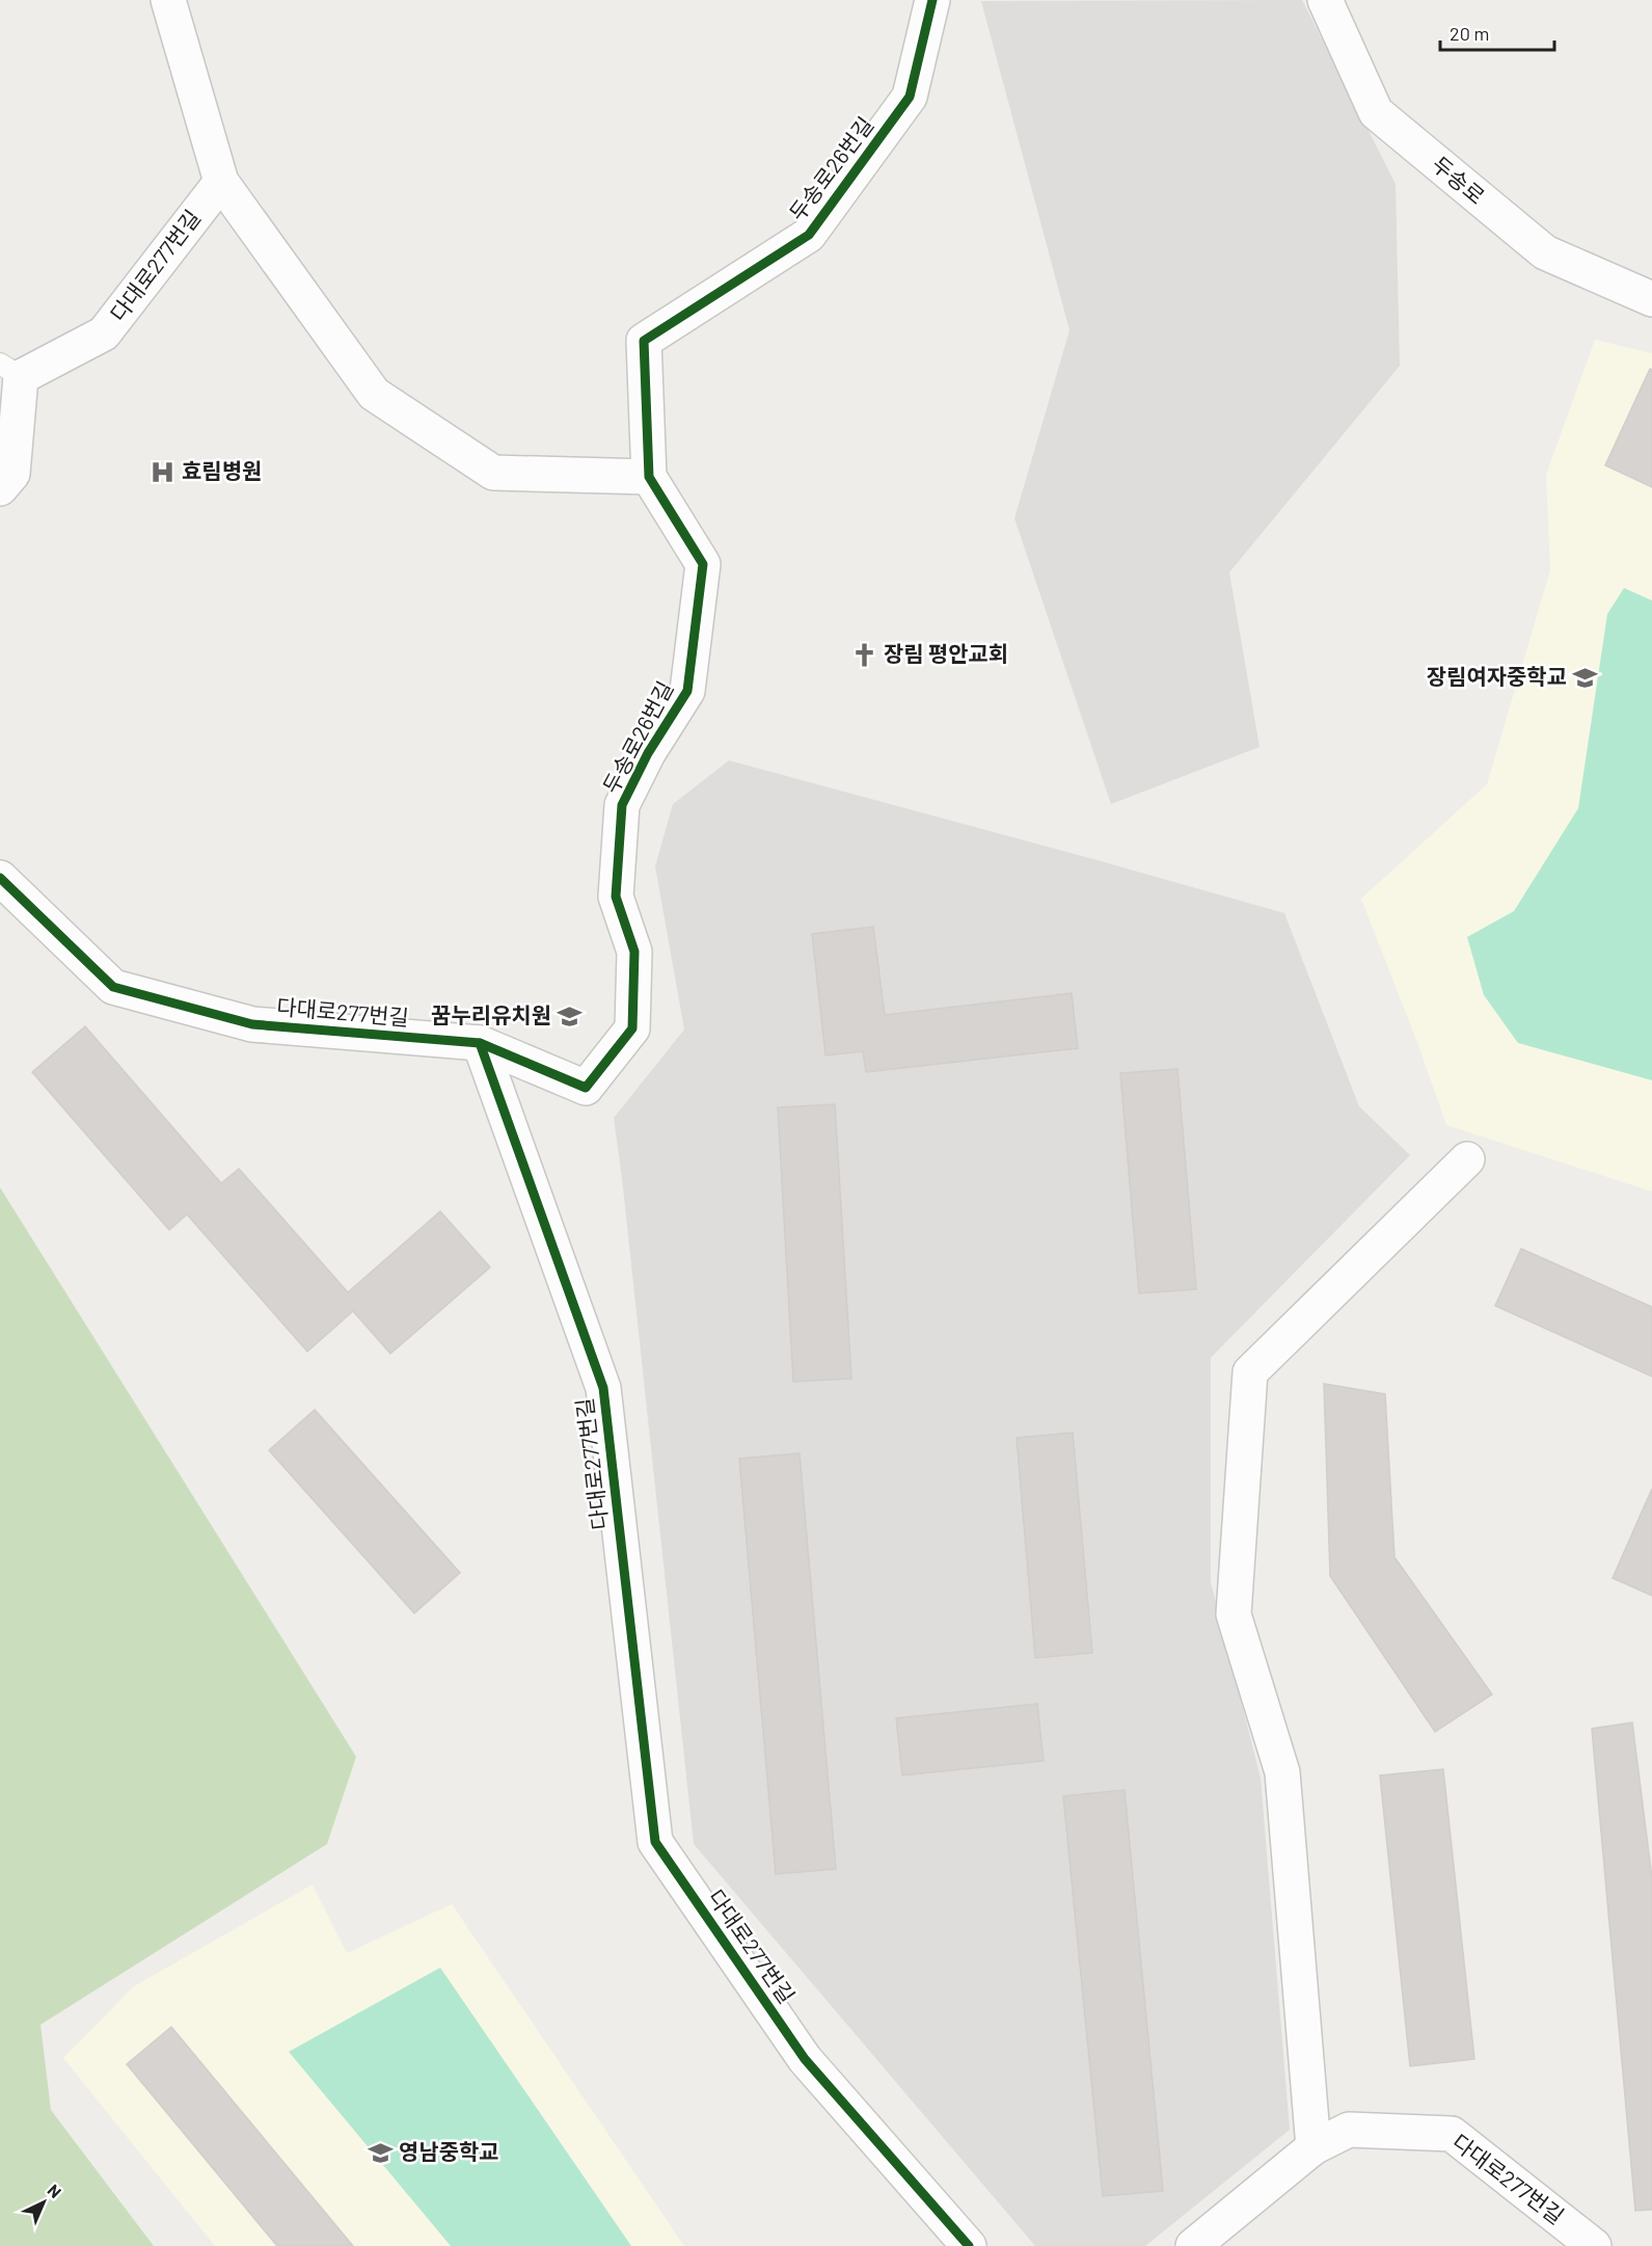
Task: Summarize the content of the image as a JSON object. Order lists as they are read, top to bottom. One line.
{"streets":{"street":["두송로26번길","두송로","다대로277번길"]},"crossings":[["두송로26번길","다대로277번길"]],"places":{"hospital":["효림병원"],"church":["장림 평안교회"],"school or university":["장림여자중학교","꿈누리유치원","영남중학교"]},"scale_bar":"20 m","north":"top right"}
